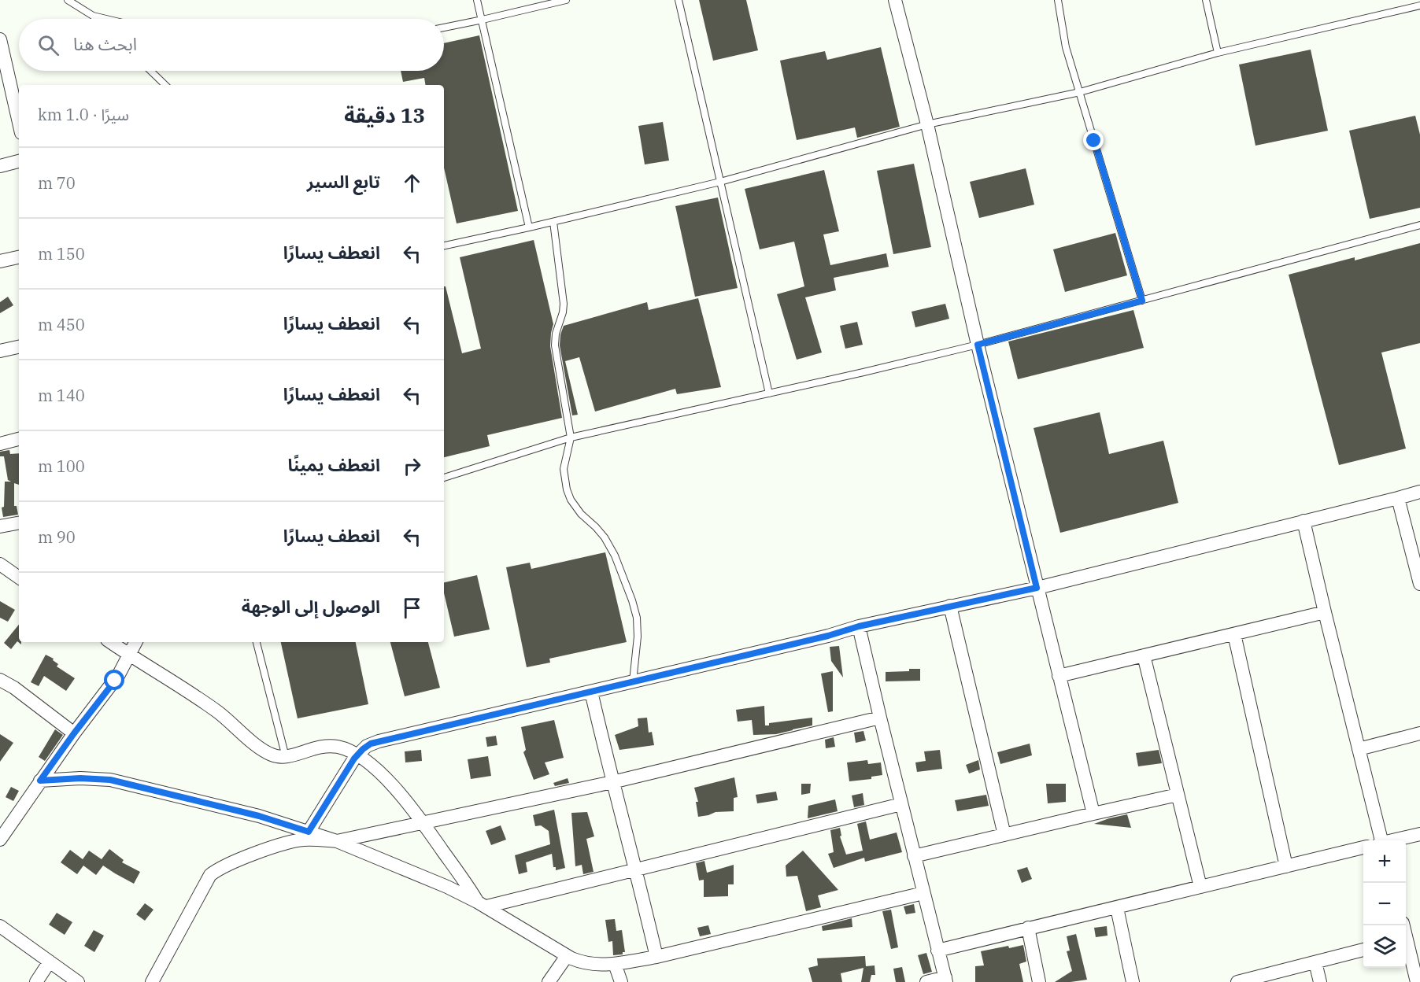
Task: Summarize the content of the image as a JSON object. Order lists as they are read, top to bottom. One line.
{"page":{"search":"ابحث هنا","heading":["13 دقيقة","سيرًا · 1.0 km"],"list":[["تابع السير","70 m"],["انعطف يسارًا","150 m"],["انعطف يسارًا","450 m"],["انعطف يسارًا","140 m"],["انعطف يمينًا","100 m"],["انعطف يسارًا","90 m"],"الوصول إلى الوجهة"],"map_buttons":["+","−"]}}
